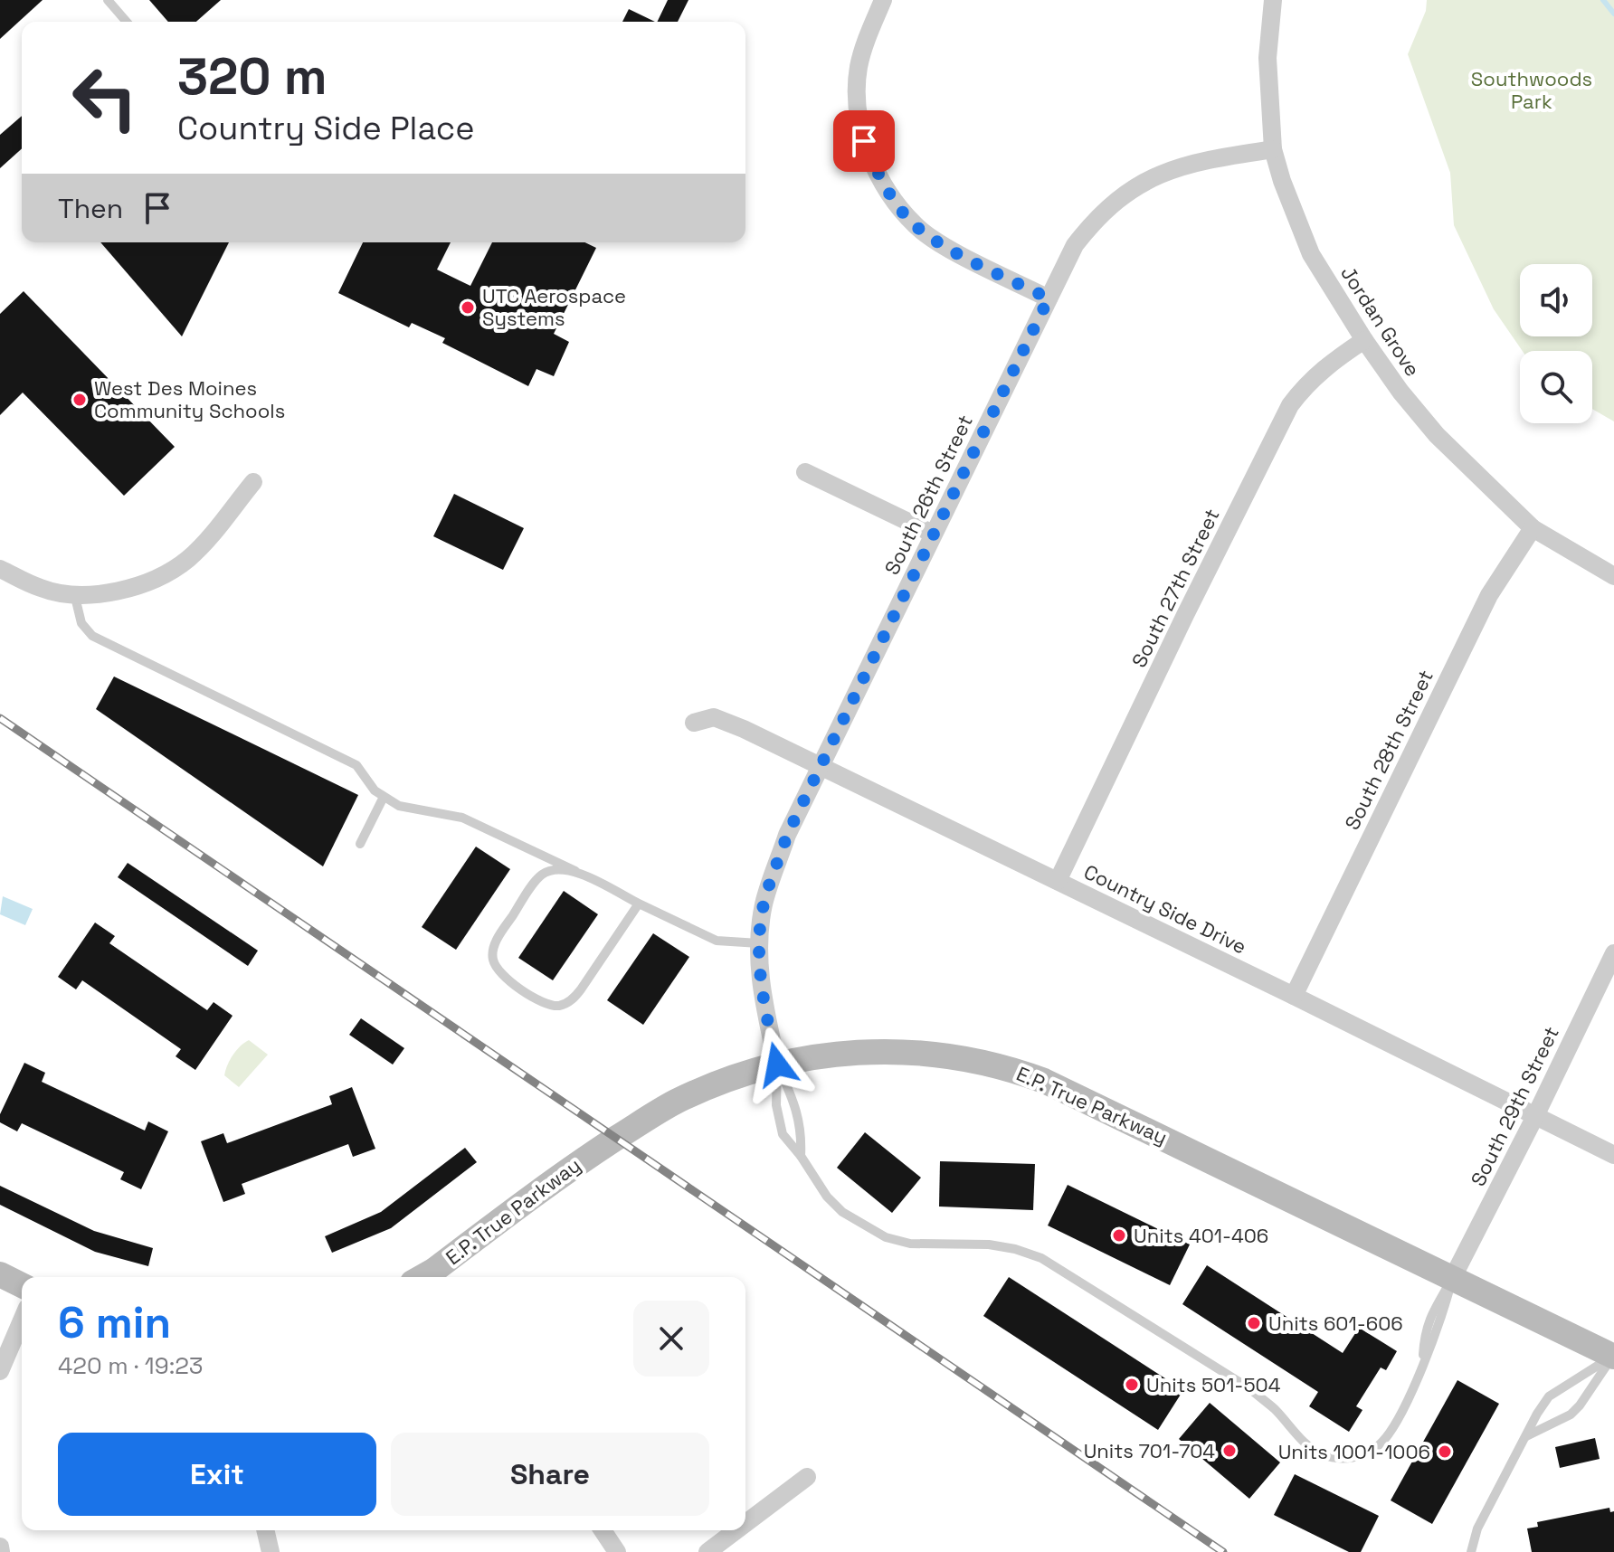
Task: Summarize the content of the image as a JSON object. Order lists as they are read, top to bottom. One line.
{"streets":{"main road":["E.P. True Parkway"],"street":["Jordan Grove","South 26th Street","South 27th Street","South 28th Street","Country Side Drive","South 29th Street"]},"crossings":[["Jordan Grove","South 26th Street"],["Jordan Grove","South 27th Street"],["Jordan Grove","South 28th Street"],["South 26th Street","Country Side Drive"],["South 26th Street","E.P. True Parkway"],["South 27th Street","Country Side Drive"],["South 28th Street","Country Side Drive"],["Country Side Drive","South 29th Street"],["E.P. True Parkway","South 29th Street"]],"parks":["Southwoods Park"],"places":["UTC Aerospace Systems","West Des Moines Community Schools","Units 401-406","Units 601-606","Units 501-504","Units 701-704","Units 1001-1006"],"page":{"turn":["320 m","Country Side Place"],"then":"Then","heading":["6 min","420 m · 19:23"],"buttons":["Exit","Share"]}}
